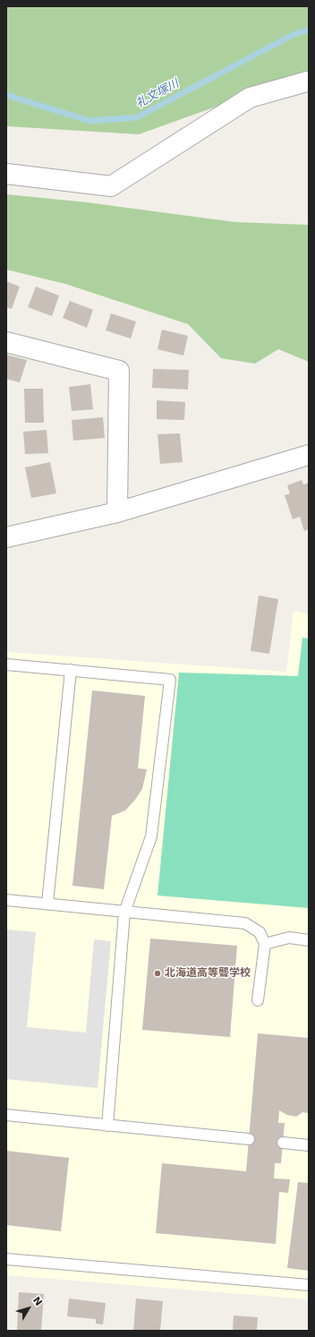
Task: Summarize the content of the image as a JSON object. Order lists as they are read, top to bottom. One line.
{"water":["礼文塚川"],"places":["北海道高等聾学校"],"north":"top right"}
